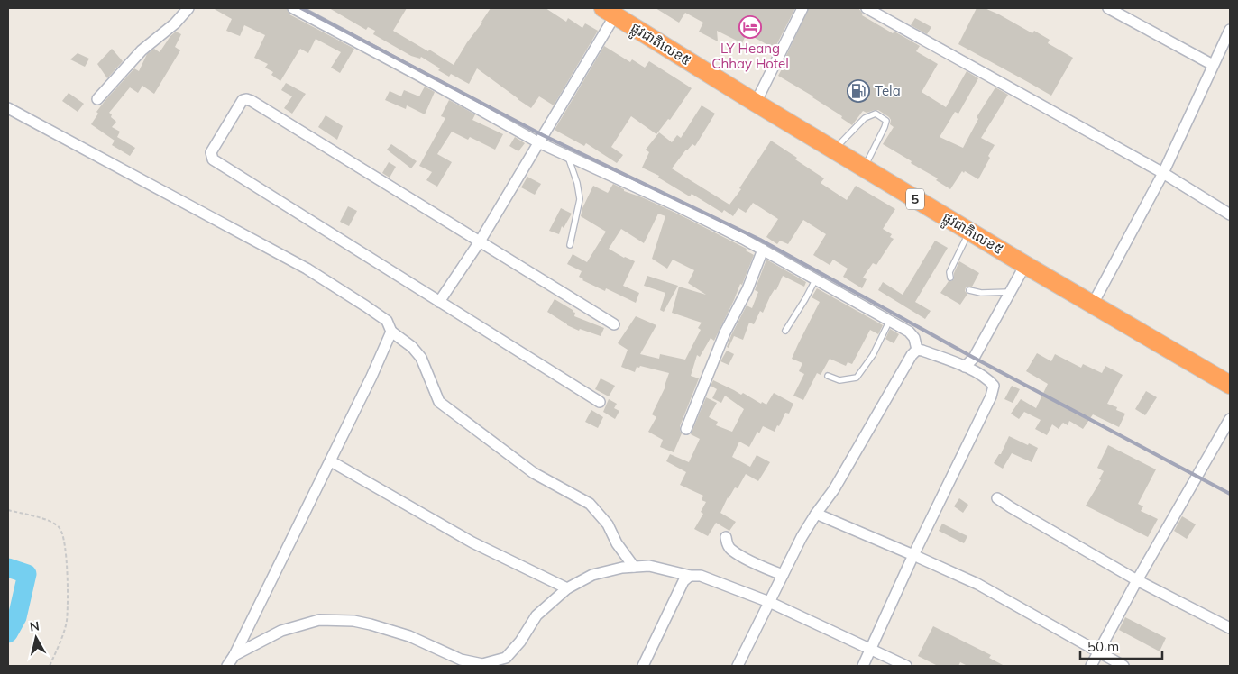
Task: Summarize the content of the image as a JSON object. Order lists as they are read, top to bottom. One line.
{"streets":{"highway":["ផ្លូវជាតិលេខ៥","5"]},"places":{"hotel":["LY Heang Chhay Hotel"],"fuel station":["Tela"]},"scale_bar":"50 m","north":"top"}
